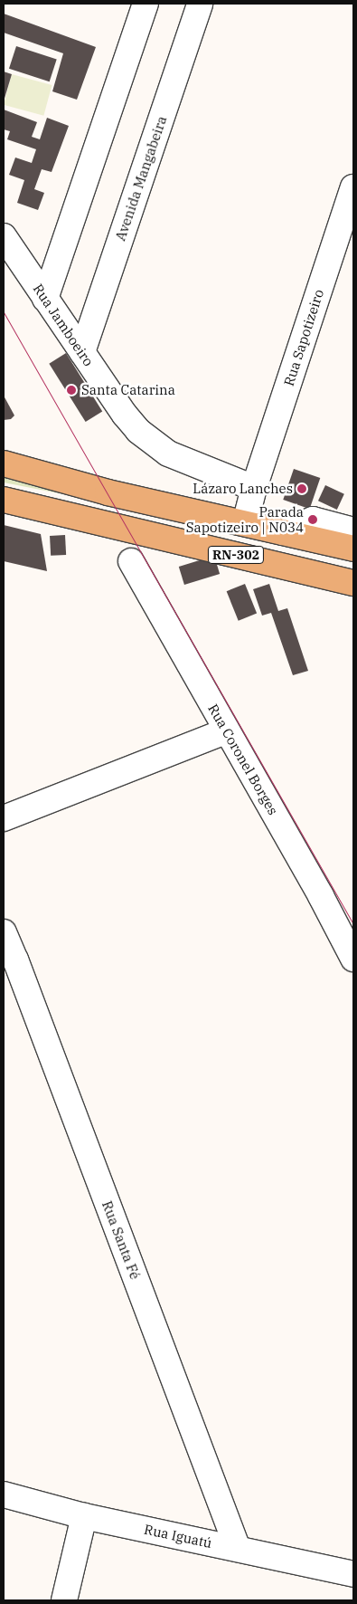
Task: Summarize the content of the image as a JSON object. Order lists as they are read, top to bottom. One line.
{"streets":{"main road":["RN-302"],"street":["Avenida Mangabeira","Rua Jamboeiro","Rua Sapotizeiro","Rua Coronel Borges","Rua Santa Fé","Rua Iguatú"]},"crossings":[["Avenida Mangabeira","Rua Jamboeiro"],["Rua Jamboeiro","Rua Sapotizeiro"],["Rua Santa Fé","Rua Iguatú"]],"places":["Santa Catarina","Lázaro Lanches","Parada Sapotizeiro | N034"]}
